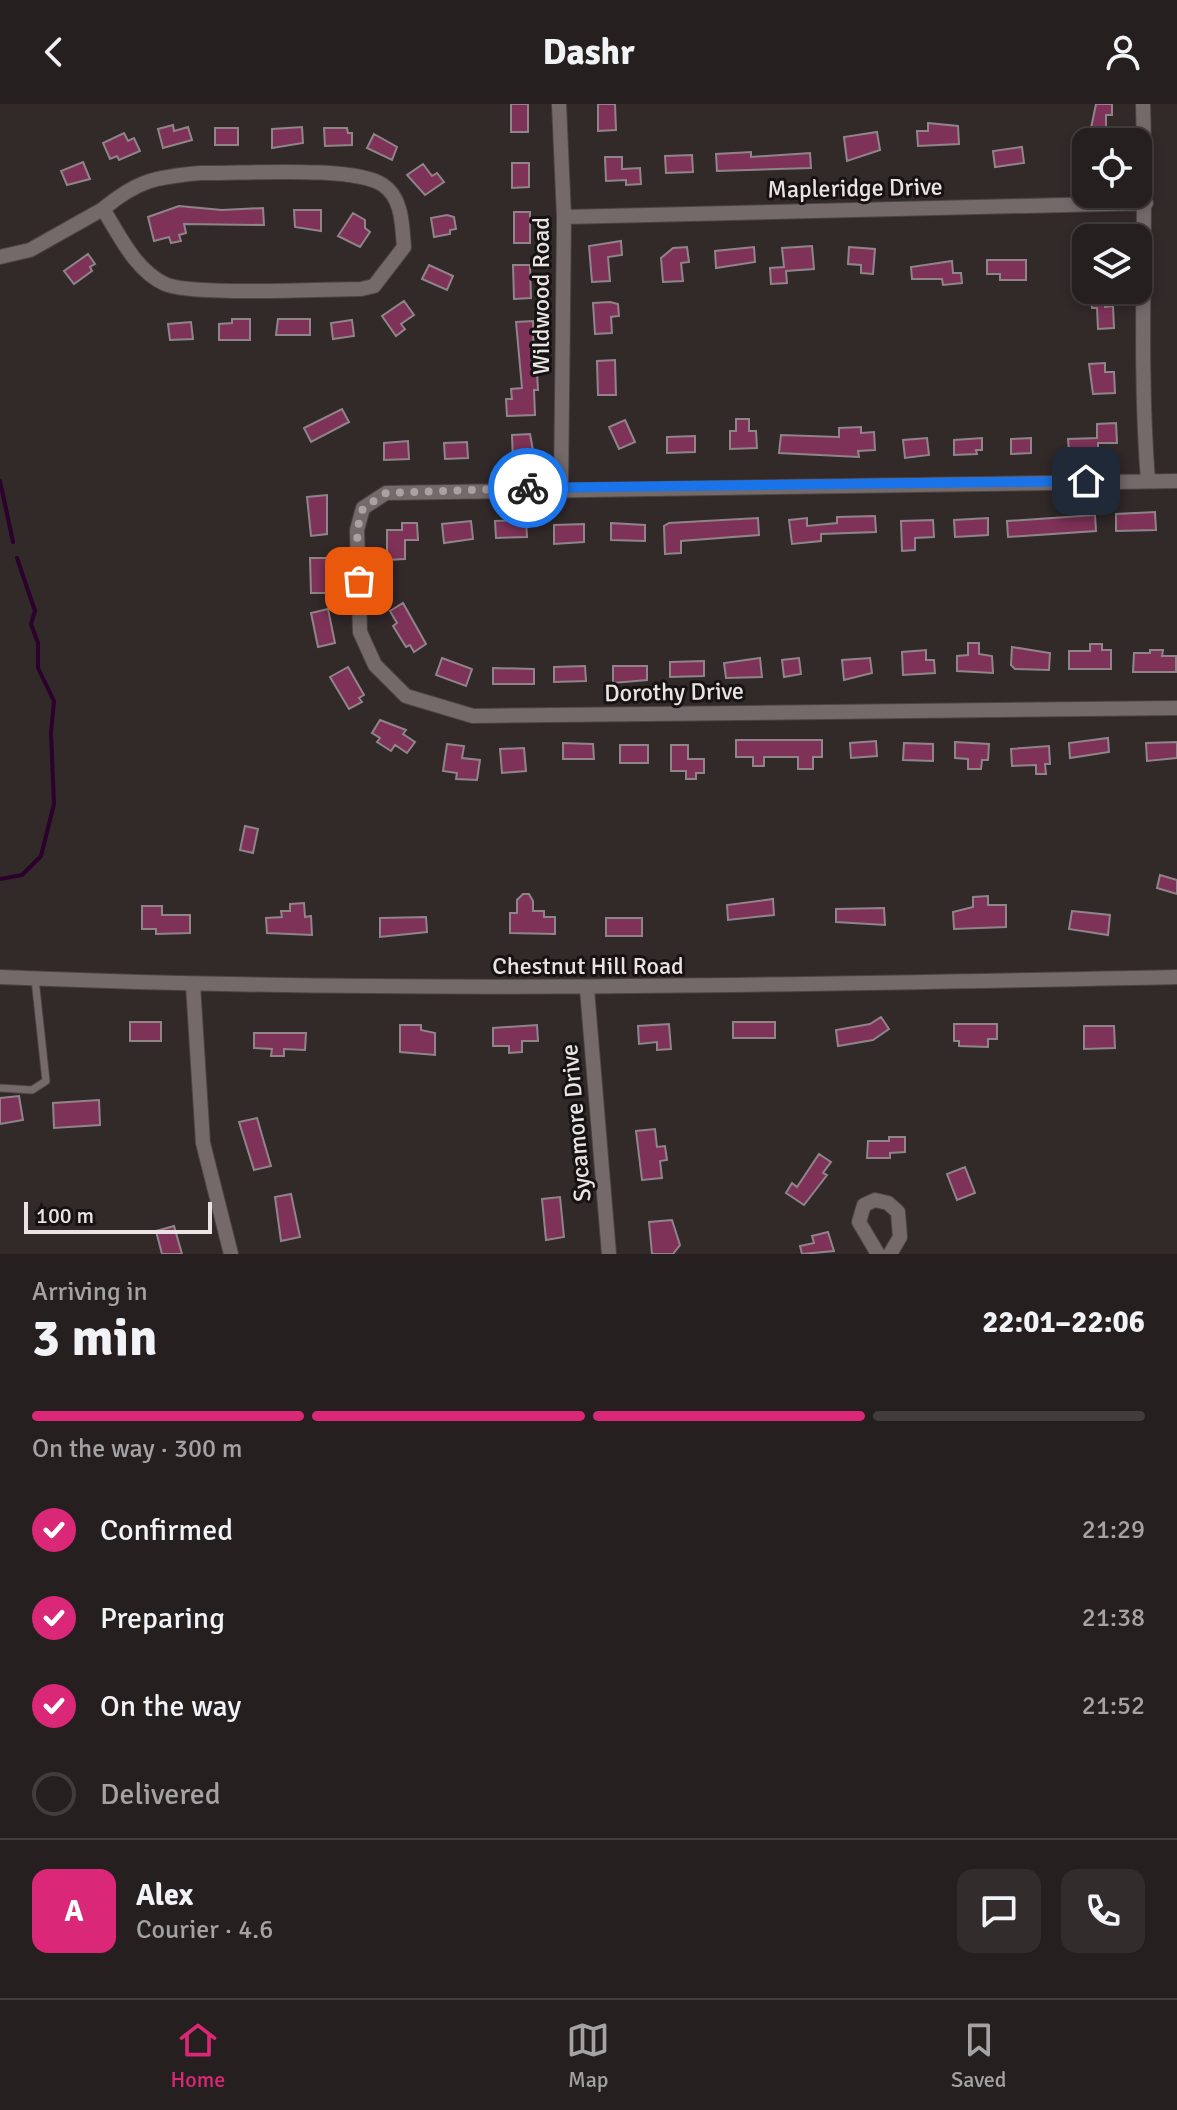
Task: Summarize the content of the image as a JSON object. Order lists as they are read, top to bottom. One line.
{"streets":{"street":["Mapleridge Drive","Wildwood Road","Dorothy Drive","Chestnut Hill Road","Sycamore Drive"]},"crossings":[["Mapleridge Drive","Wildwood Road"],["Wildwood Road","Dorothy Drive"],["Chestnut Hill Road","Sycamore Drive"]],"scale_bar":"100 m","page":{"header":"Dashr","scale":"100 m","heading":["3 min","Arriving in","22:01–22:06"],"panel":["Alex","Courier · 4.6"],"bar":"On the way · 300 m","list":[["Confirmed","21:29"],["Preparing","21:38"],["On the way","21:52"],"Delivered"],"round":"A","tabs":["Home","Map","Saved"]}}
